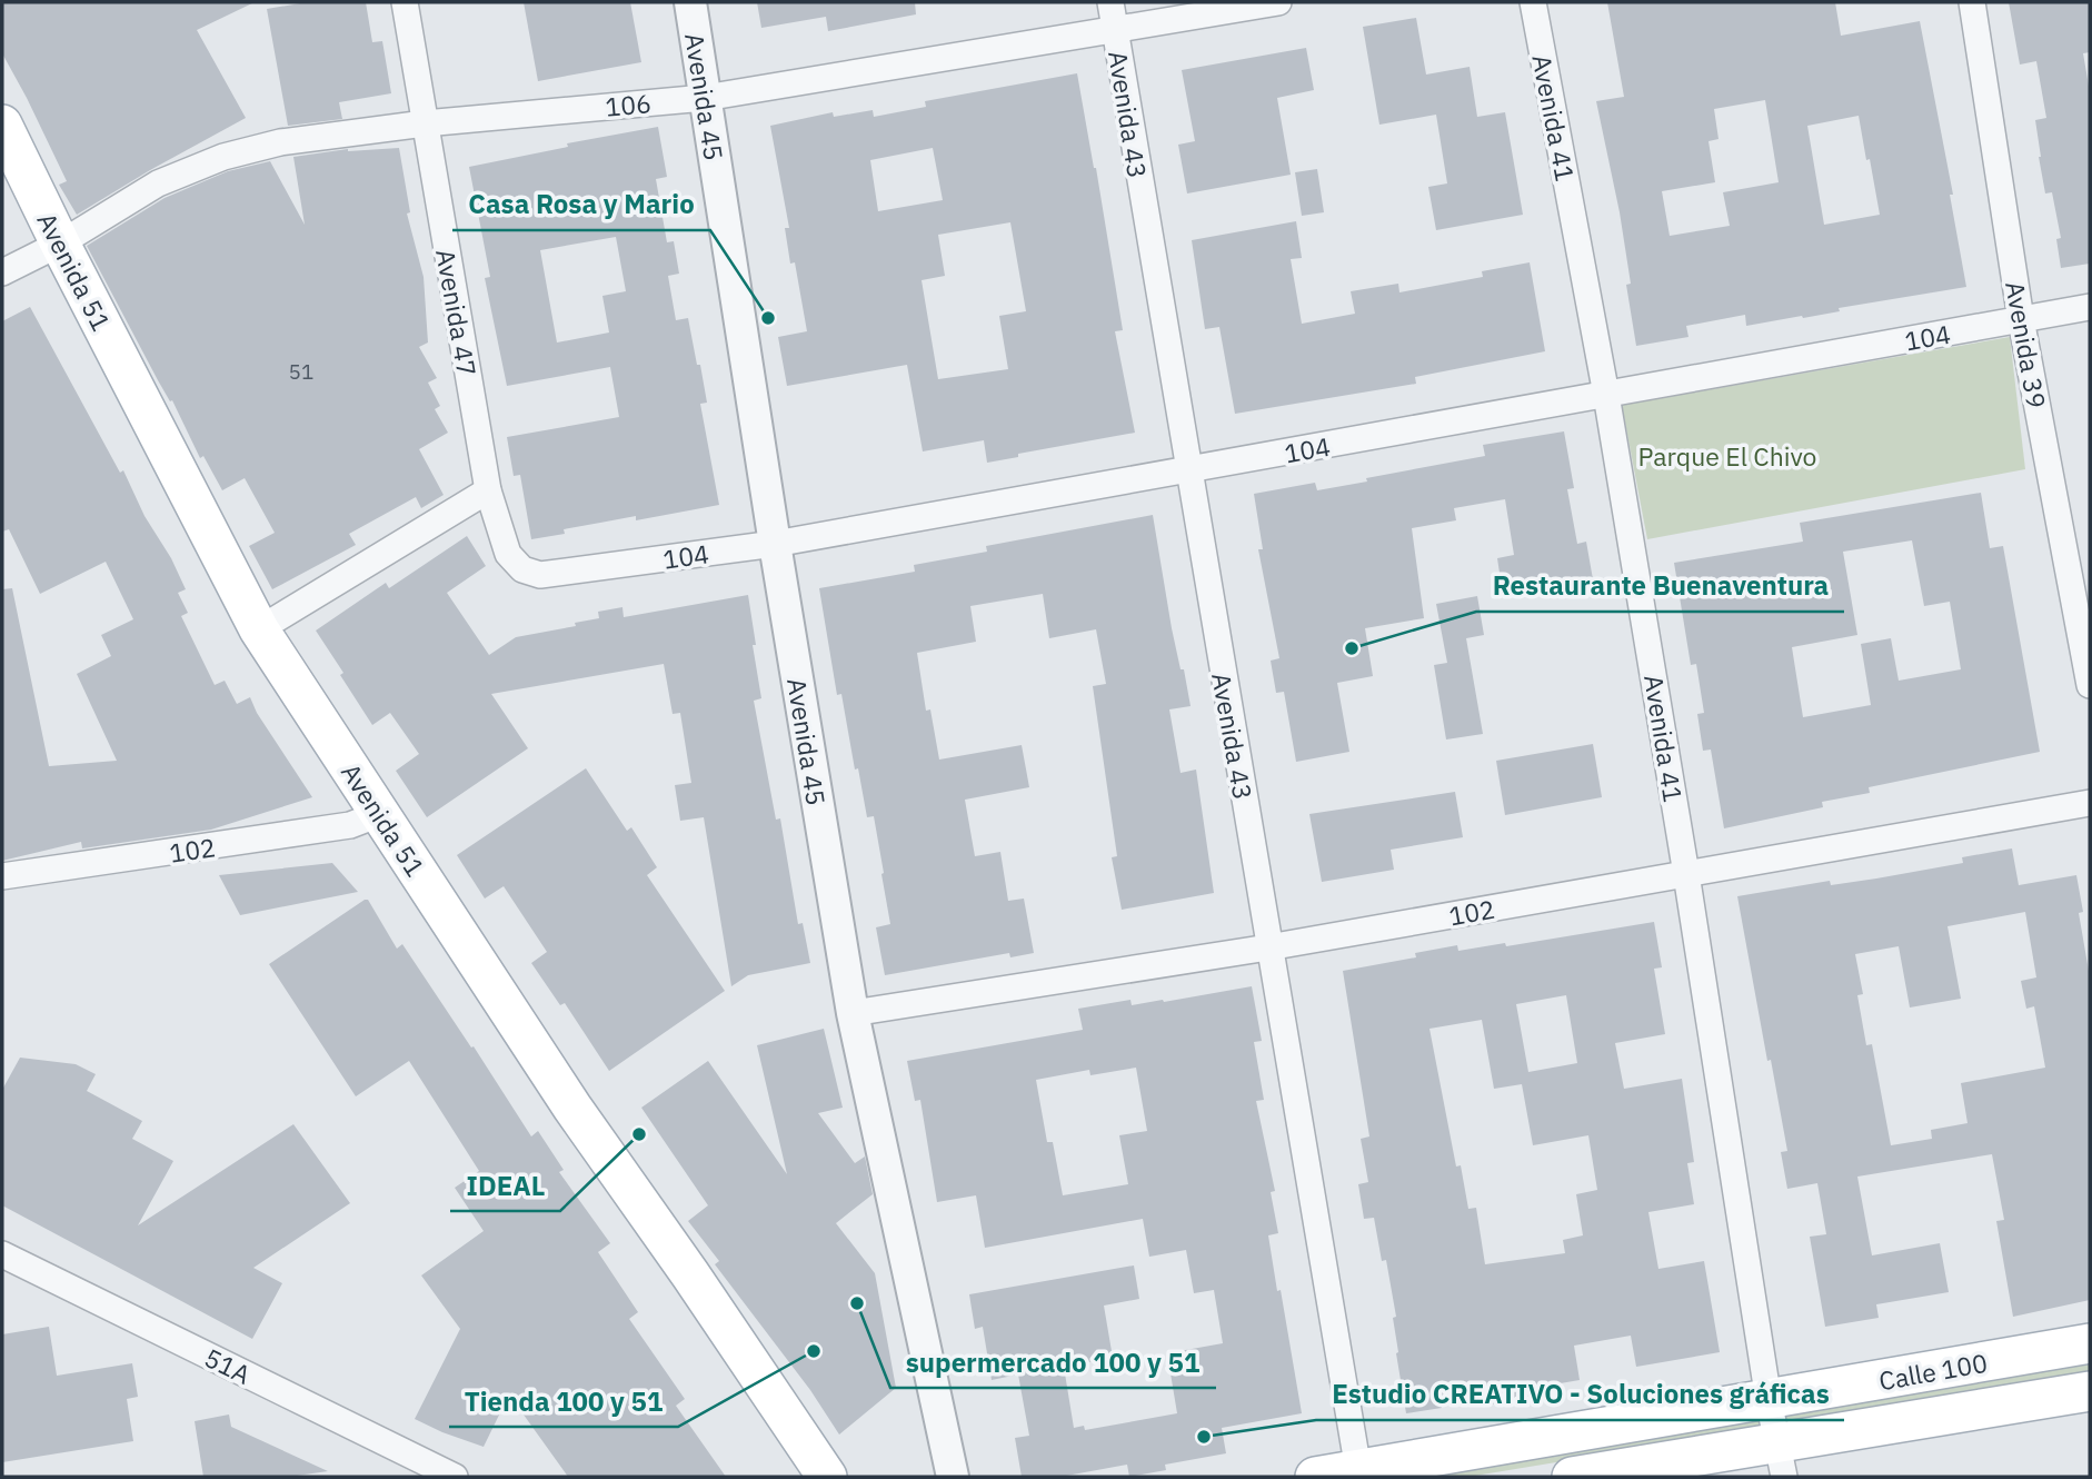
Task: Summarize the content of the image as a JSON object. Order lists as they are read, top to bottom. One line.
{"streets":{"main road":["Avenida 51","Calle 100"],"street":["Avenida 45","106","Avenida 43","Avenida 41","Avenida 47","104","Avenida 39","102","51A"]},"crossings":[["Avenida 45","106"],["Avenida 45","104"],["Avenida 45","102"],["106","Avenida 43"],["106","Avenida 51"],["106","Avenida 47"],["Avenida 43","104"],["Avenida 43","102"],["Avenida 43","Calle 100"],["Avenida 41","104"],["Avenida 41","102"],["Avenida 41","Calle 100"],["Avenida 51","102"],["Avenida 47","104"],["104","Avenida 39"]],"parks":["Parque El Chivo"],"places":["Casa Rosa y Mario","Restaurante Buenaventura","IDEAL","supermercado 100 y 51","Tienda 100 y 51","Estudio CREATIVO - Soluciones gráficas"],"house_numbers":["51"]}
